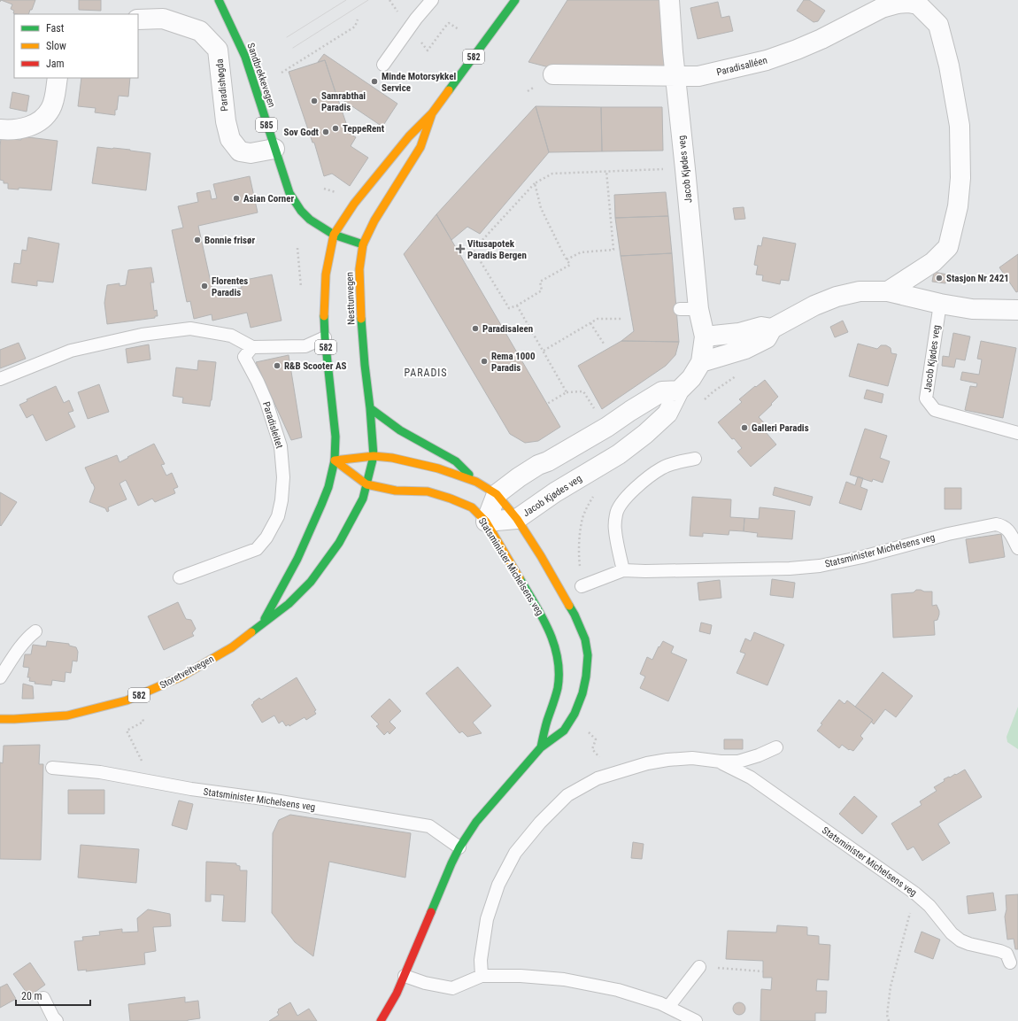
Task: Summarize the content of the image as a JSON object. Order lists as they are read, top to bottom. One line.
{"streets":{"main road":["582","Sandbrekkevegen","585","Nesttunvegen","Statsminister Michelsens veg","Storetveitvegen"],"street":["Paradisalléen","Paradishøgda","Jacob Kjødes veg"],"lane":["Paradisleitet"]},"crossings":[["Paradisalléen","Jacob Kjødes veg"],["Sandbrekkevegen","Paradishøgda"],["Sandbrekkevegen","Nesttunvegen"],["Jacob Kjødes veg","Statsminister Michelsens veg"],["Nesttunvegen","Statsminister Michelsens veg"],["Nesttunvegen","Storetveitvegen"],["Statsminister Michelsens veg","Storetveitvegen"]],"districts":["PARADIS"],"places":{"other":["Minde Motorsykkel Service","Samrabthai Paradis","TeppeRent","Sov Godt","Asian Corner","Bonnie frisør","Stasjon Nr 2421","Florentes Paradis","Paradisaleen","Rema 1000 Paradis","R&B Scooter AS","Galleri Paradis"],"health":["Vitusapotek Paradis Bergen"]},"legend":["Fast","Slow","Jam"],"scale_bar":"20 m"}
